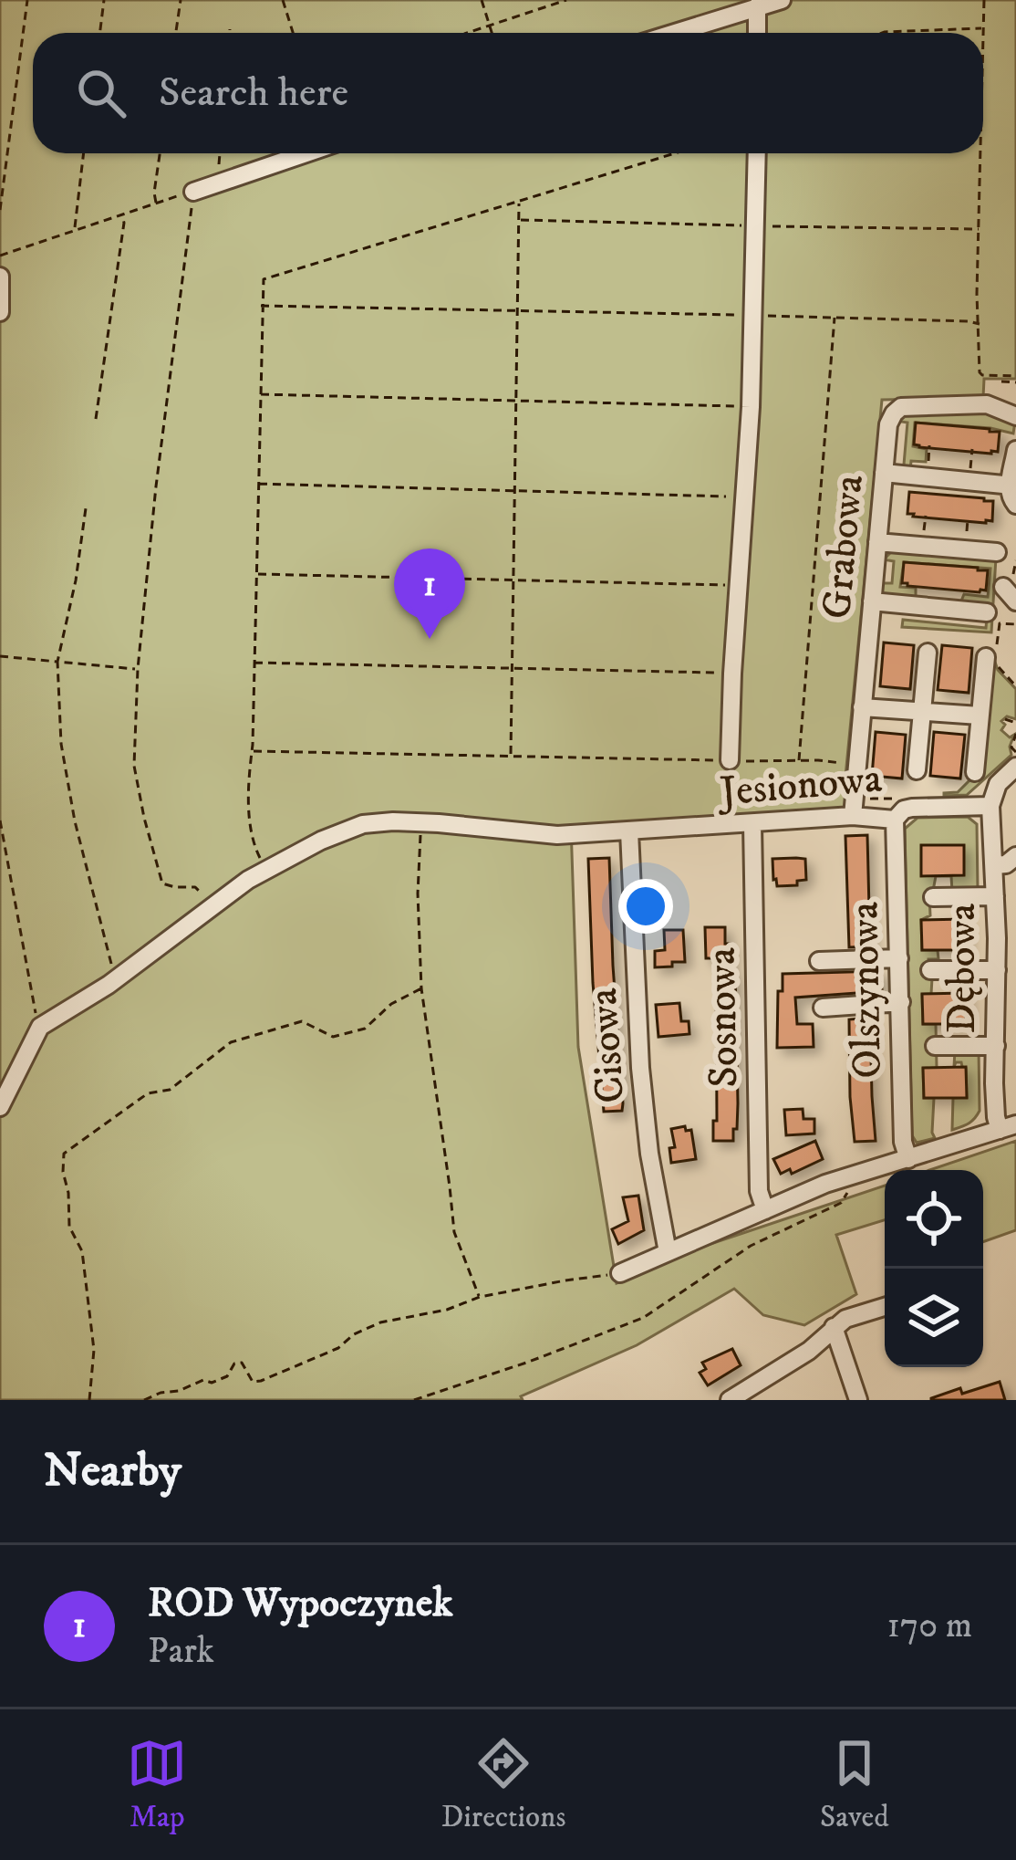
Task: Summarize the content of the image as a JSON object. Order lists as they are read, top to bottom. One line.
{"streets":{"street":["Grabowa","Jesionowa","Dębowa","Olszynowa","Sosnowa","Cisowa"]},"crossings":[["Grabowa","Jesionowa"],["Jesionowa","Dębowa"],["Jesionowa","Olszynowa"],["Jesionowa","Sosnowa"],["Jesionowa","Cisowa"]],"page":{"search":"Search here","pins":"1","heading":"Nearby","list":[{"mark":"1","name":"ROD Wypoczynek","note":"Park","value":"170 m"}],"nav":["Map","Directions","Saved"]}}
